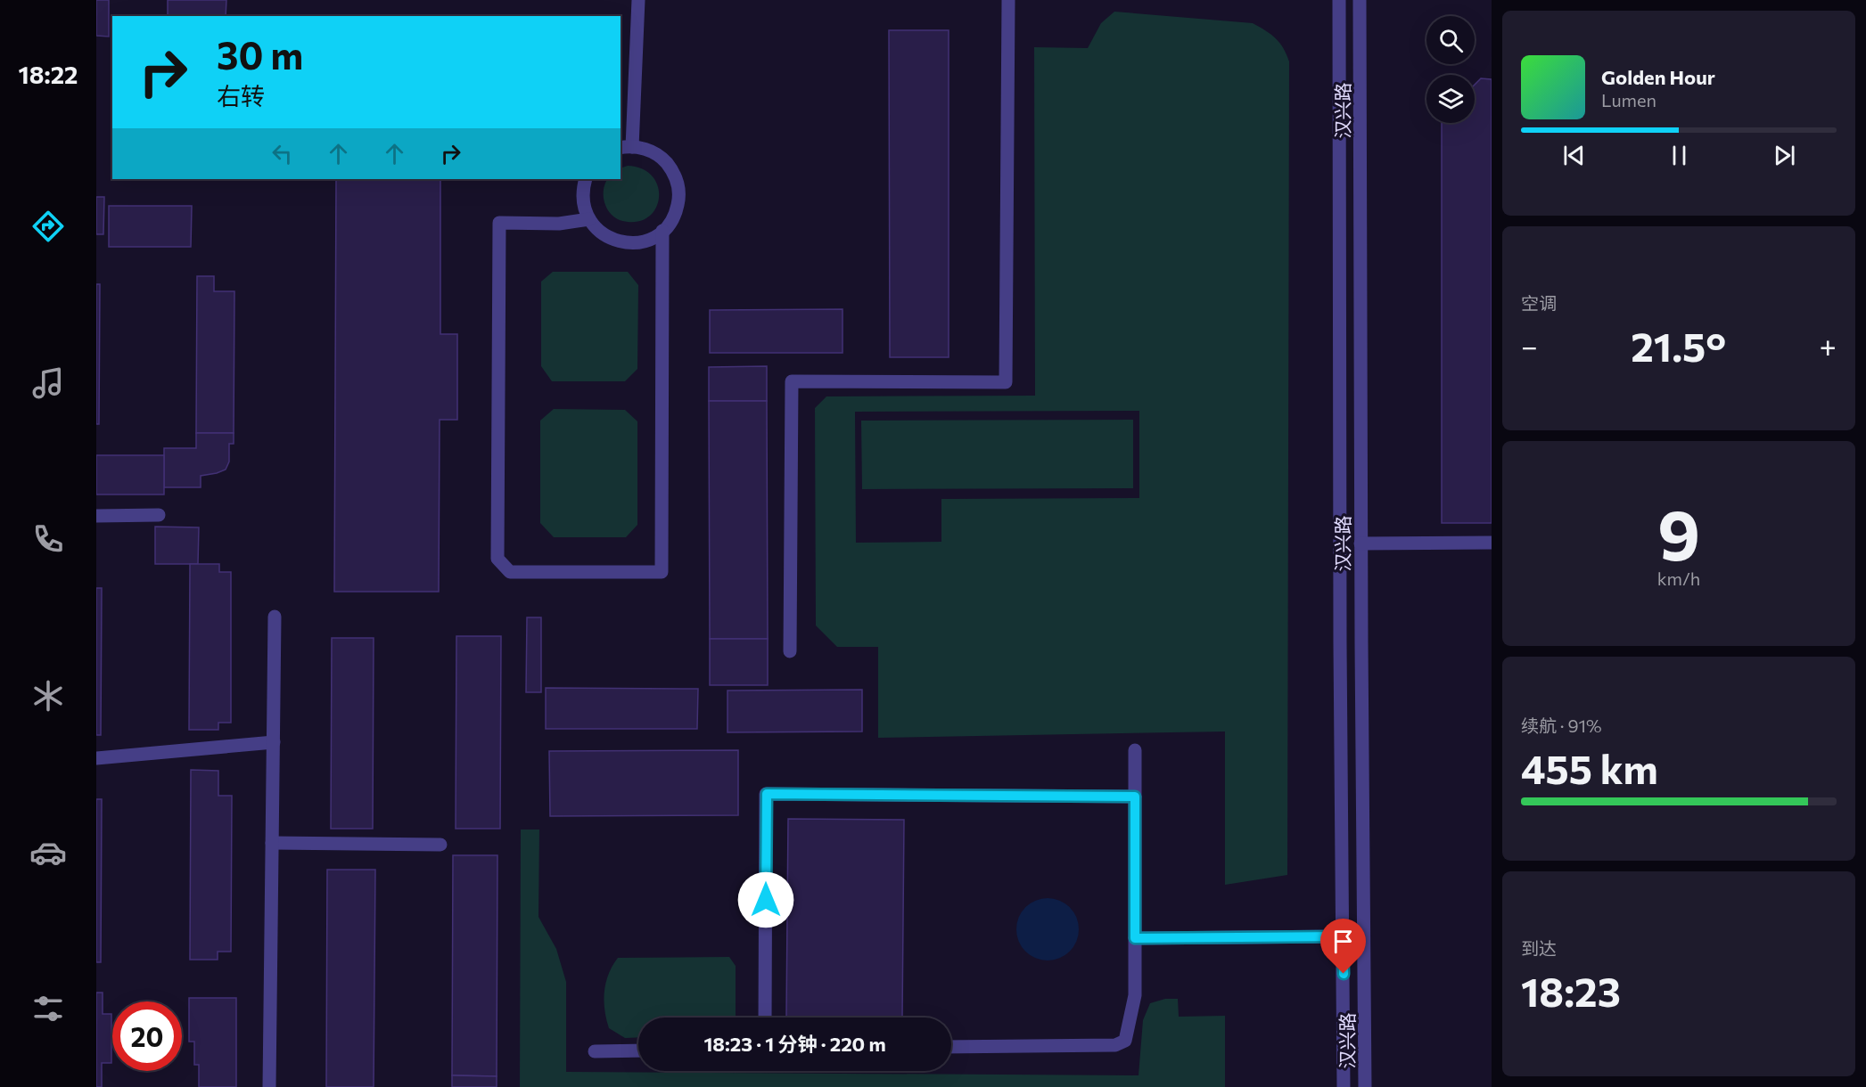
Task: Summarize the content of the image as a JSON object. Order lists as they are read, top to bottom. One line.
{"streets":{"street":["汉兴路"]},"page":{"tabs":"18:22","turn":["30 m","右转"],"song":["Golden Hour","Lumen"],"tile":["空调",["9","km/h"],["续航 · 91%","455 km"],["到达","18:23"]],"heat":["−","21.5°","+"],"limit":"20","trip":"18:23 · 1 分钟 · 220 m"}}
